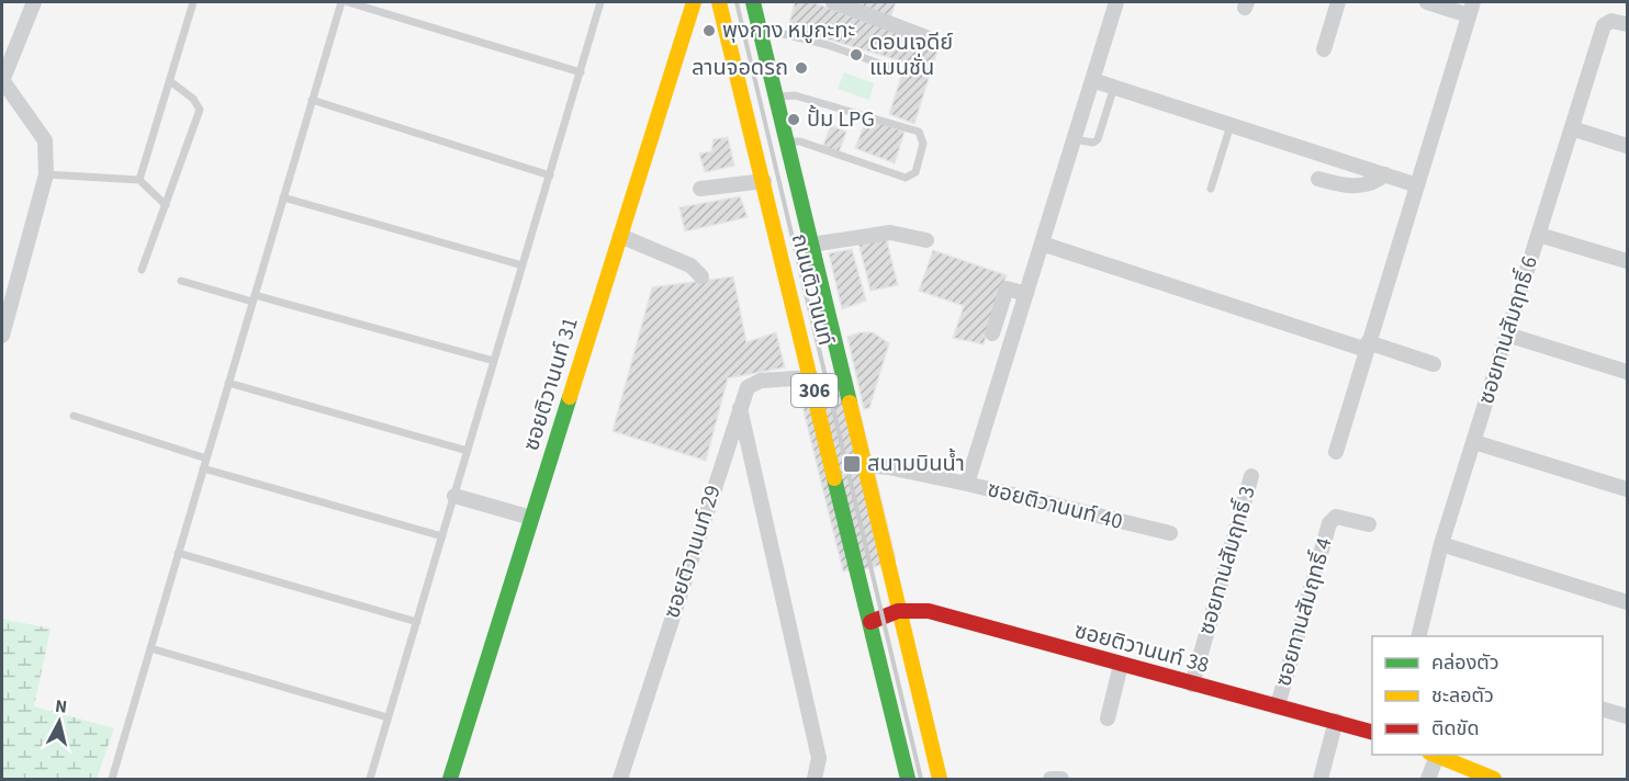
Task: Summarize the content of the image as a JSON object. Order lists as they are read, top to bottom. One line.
{"streets":{"main road":["ถนนติวานนท์","ซอยติวานนท์ 31","306","ซอยติวานนท์ 38"],"street":["ซอยทานสัมฤทธิ์ 6","ซอยติวานนท์ 40","ซอยติวานนท์ 29","ซอยทานสัมฤทธิ์ 3","ซอยทานสัมฤทธิ์ 4"]},"crossings":[["ถนนติวานนท์","ซอยติวานนท์ 40"],["ถนนติวานนท์","ซอยติวานนท์ 29"],["ถนนติวานนท์","ซอยติวานนท์ 38"],["ซอยทานสัมฤทธิ์ 3","ซอยติวานนท์ 38"],["ซอยทานสัมฤทธิ์ 4","ซอยติวานนท์ 38"]],"places":{"other":["พุงกาง หมูกะทะ","ดอนเจดีย์ แมนชั่น","ลานจอดรถ","ปั้ม LPG"],"transit":["สนามบินน้ำ"]},"legend":["คล่องตัว","ชะลอตัว","ติดขัด"],"north":"top"}
